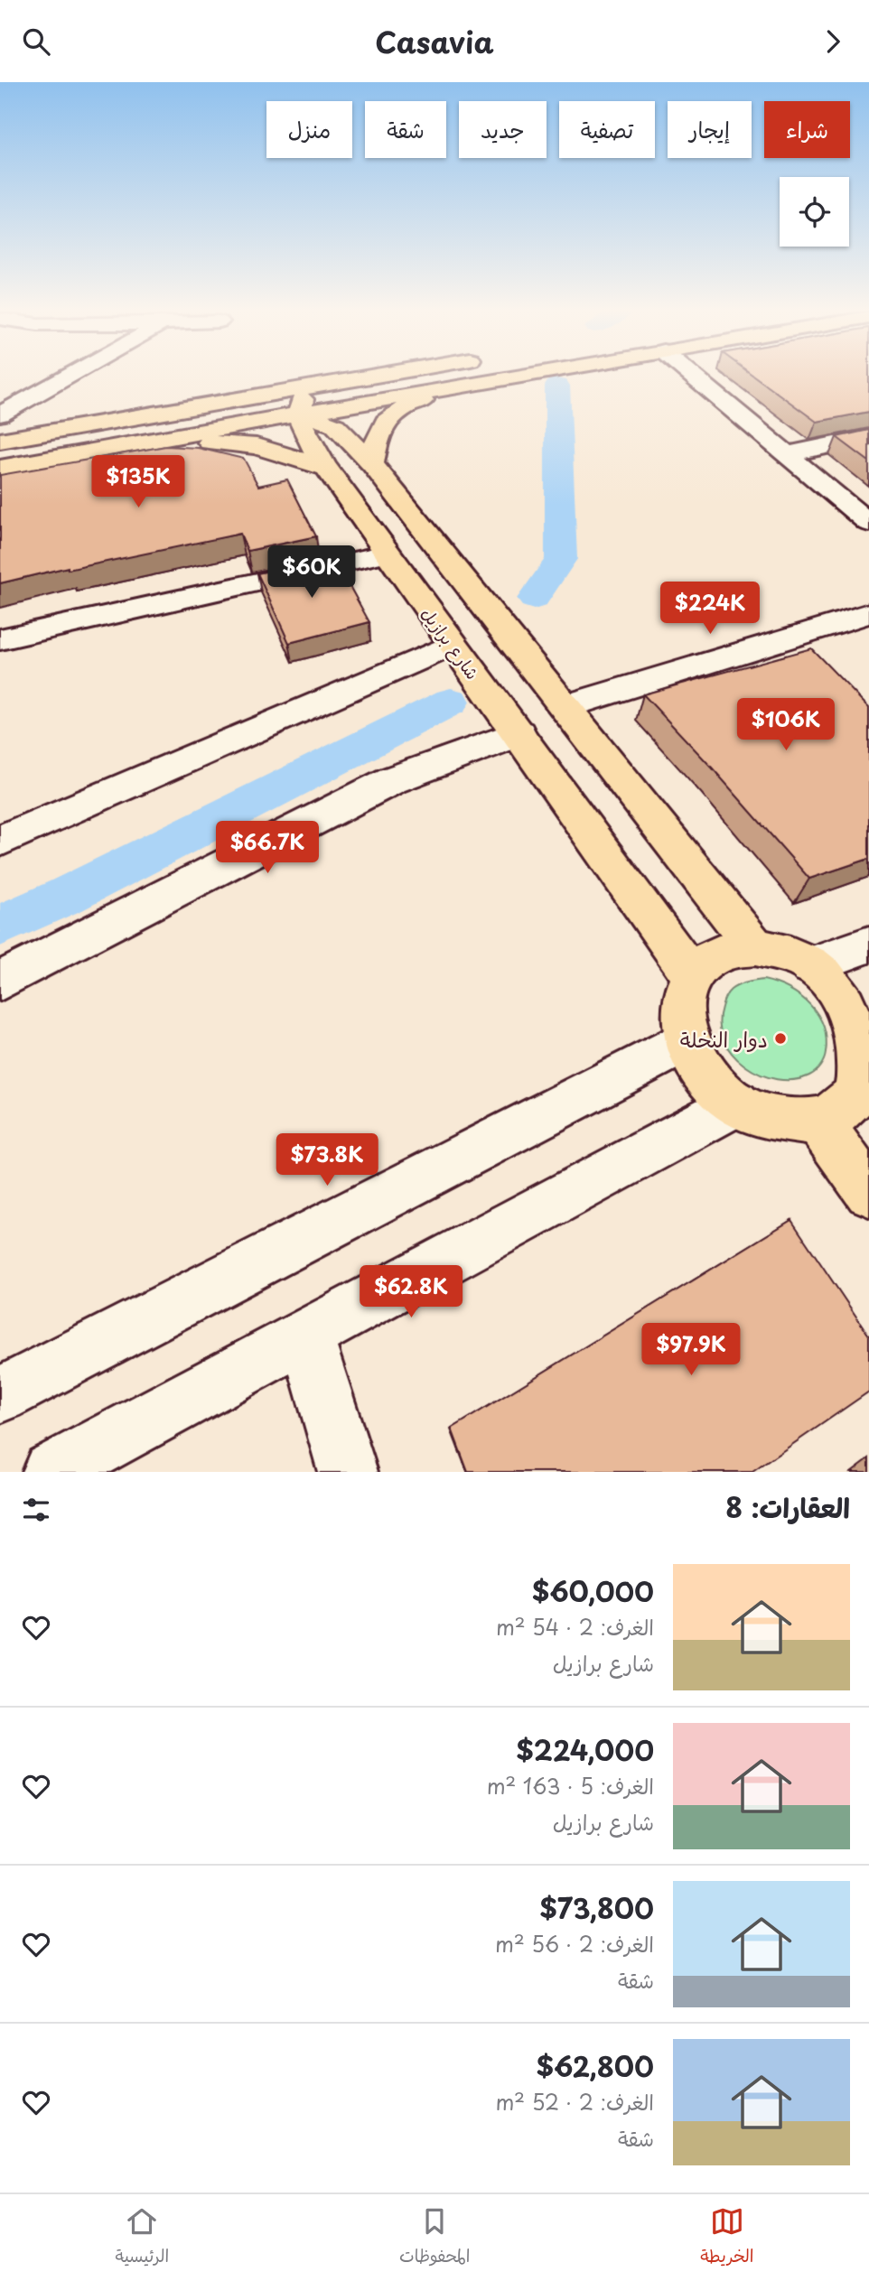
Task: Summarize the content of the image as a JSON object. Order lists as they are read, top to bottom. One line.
{"streets":{"highway":["شارع برازيل"]},"places":["دوار النخلة"],"page":{"header":"Casavia","chip":["شراء","إيجار","تصفية","جديد","شقة","منزل"],"price":["$135K","$60K","$224K","$106K","$66.7K","$73.8K","$62.8K","$97.9K"],"heading":"العقارات: 8","list":[{"name":"$60,000","note":"الغرف: 2 · 54 m² · شارع برازيل"},{"name":"$224,000","note":"الغرف: 5 · 163 m² · شارع برازيل"},{"name":"$73,800","note":"الغرف: 2 · 56 m² · شقة"},{"name":"$62,800","note":"الغرف: 2 · 52 m² · شقة"}],"tabs":["الخريطة","المحفوظات","الرئيسية"]}}
